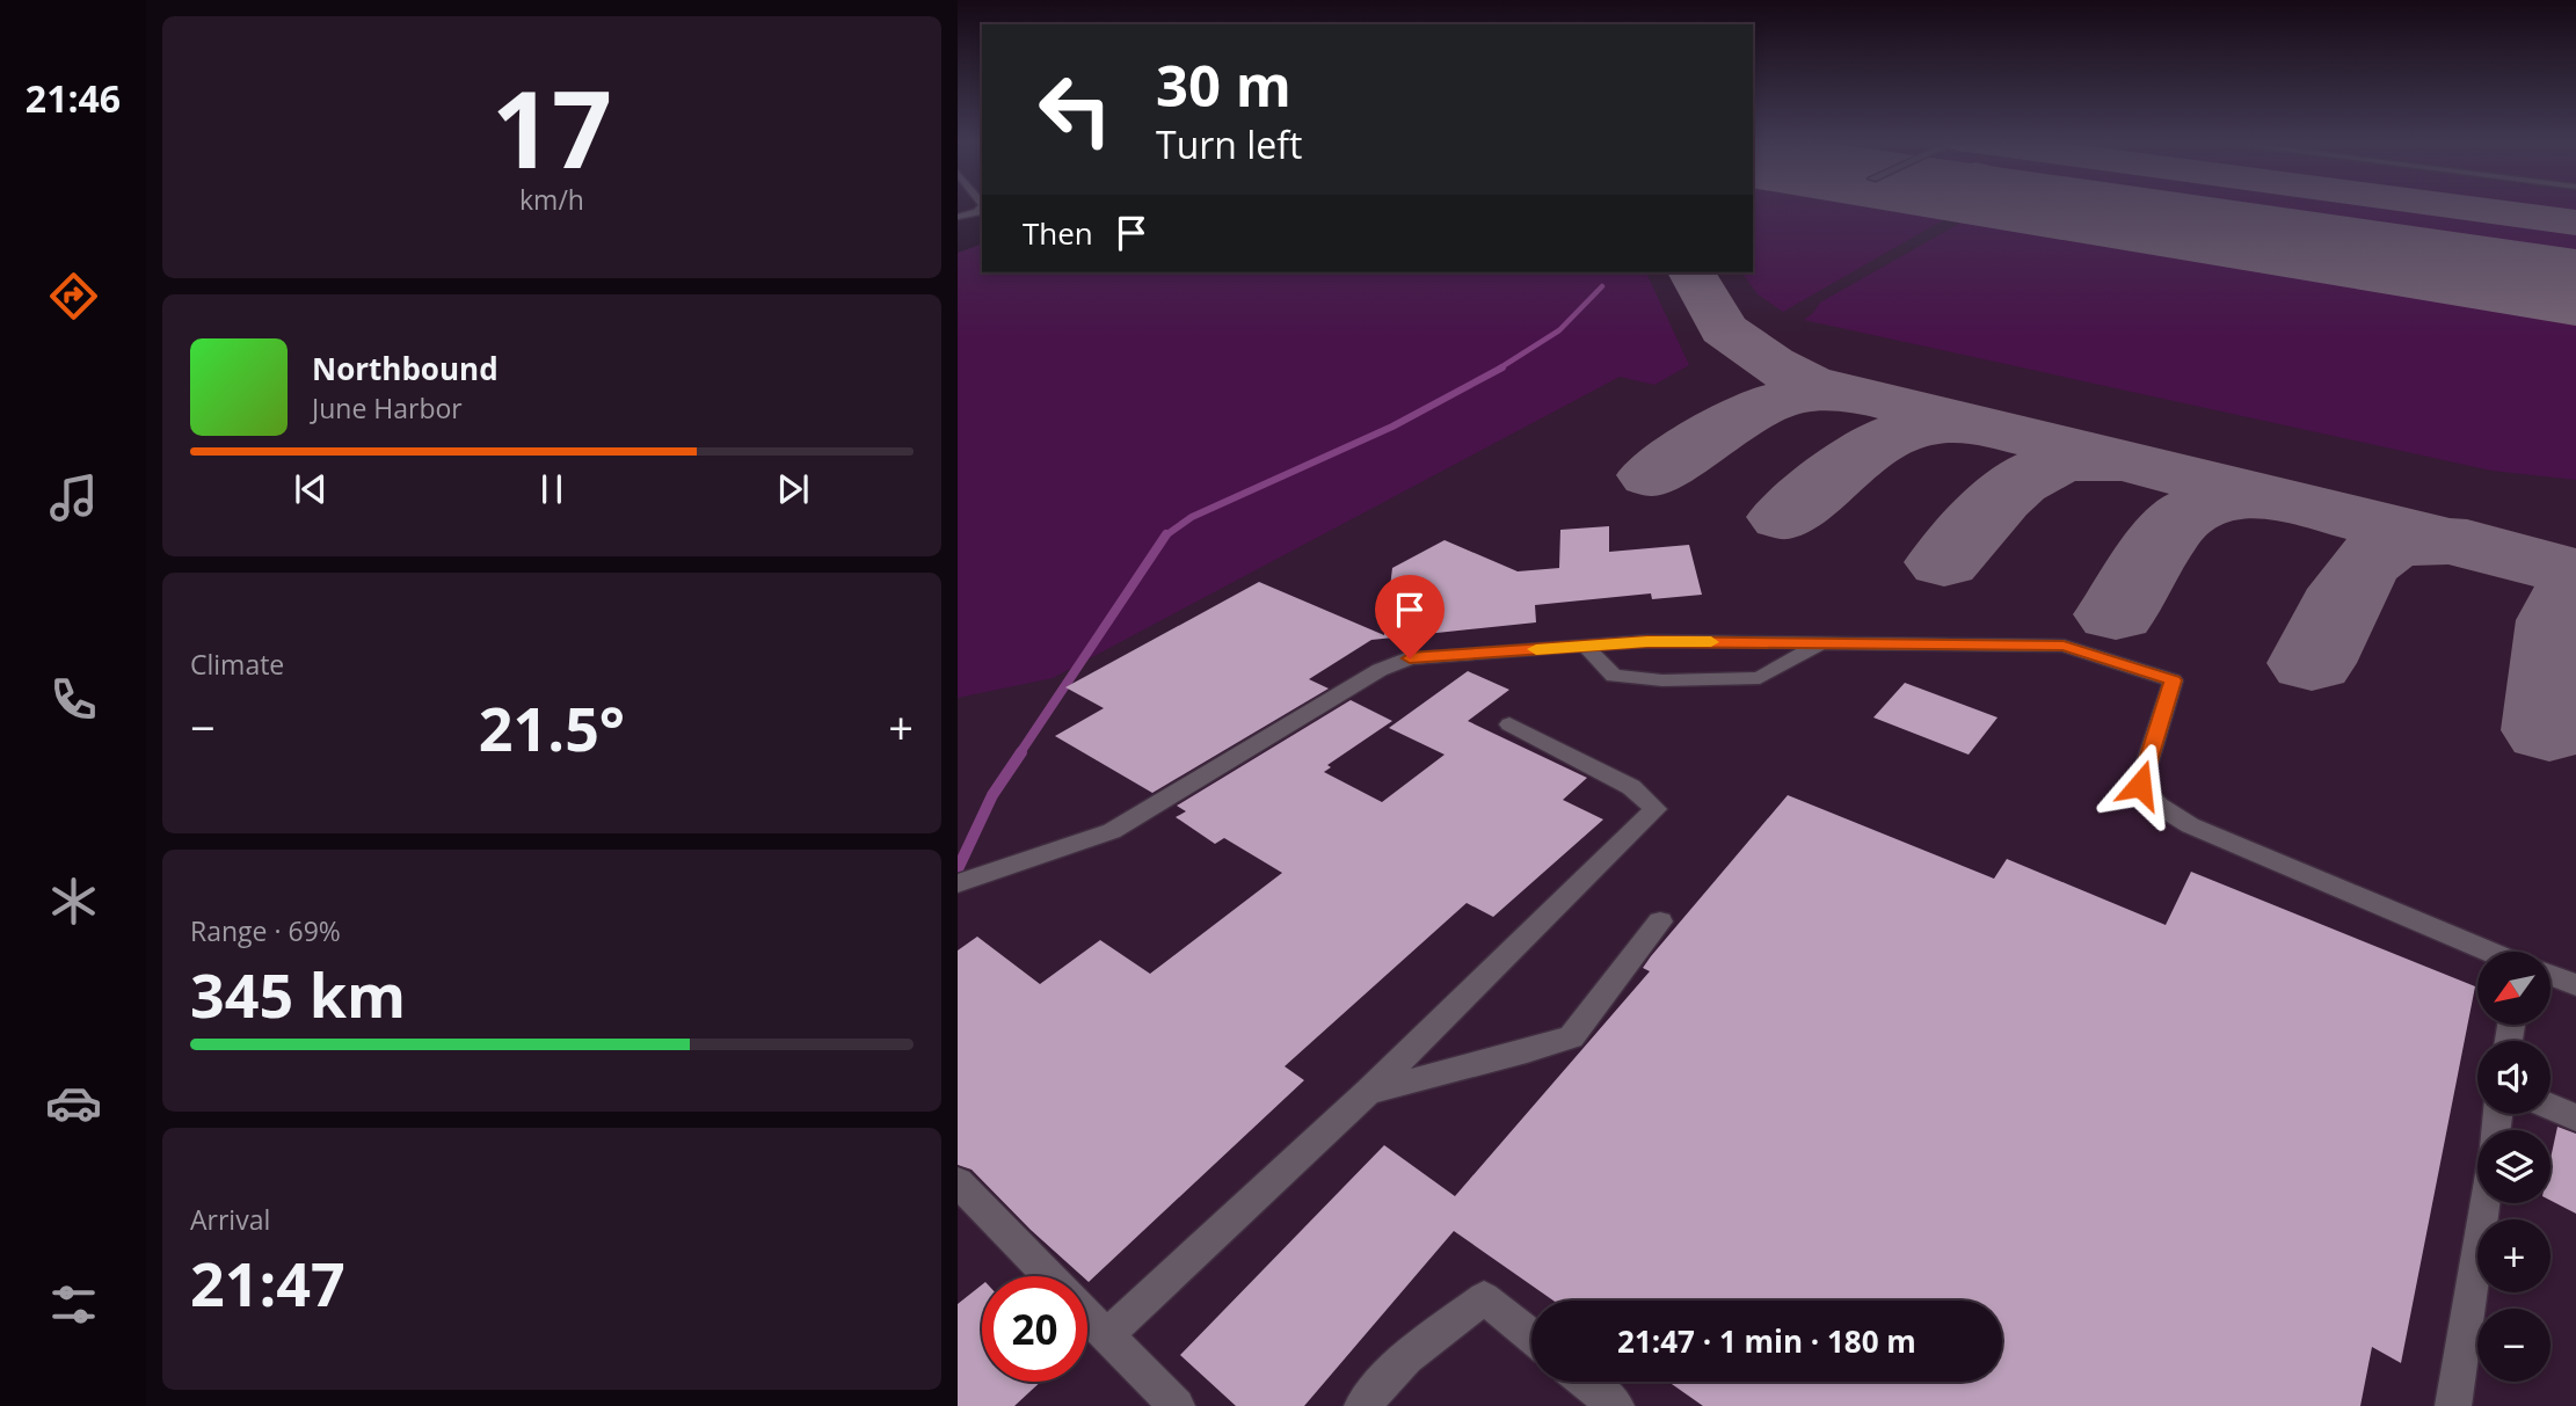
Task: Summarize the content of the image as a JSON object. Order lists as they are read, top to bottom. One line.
{"north":"bottom left","page":{"tabs":"21:46","tile":[["17","km/h"],"Climate",["Range · 69%","345 km"],["Arrival","21:47"]],"turn":["30 m","Turn left"],"then":"Then","song":["Northbound","June Harbor"],"heat":["−","21.5°","+"],"map_buttons":["+","−"],"limit":"20","trip":"21:47 · 1 min · 180 m"}}
